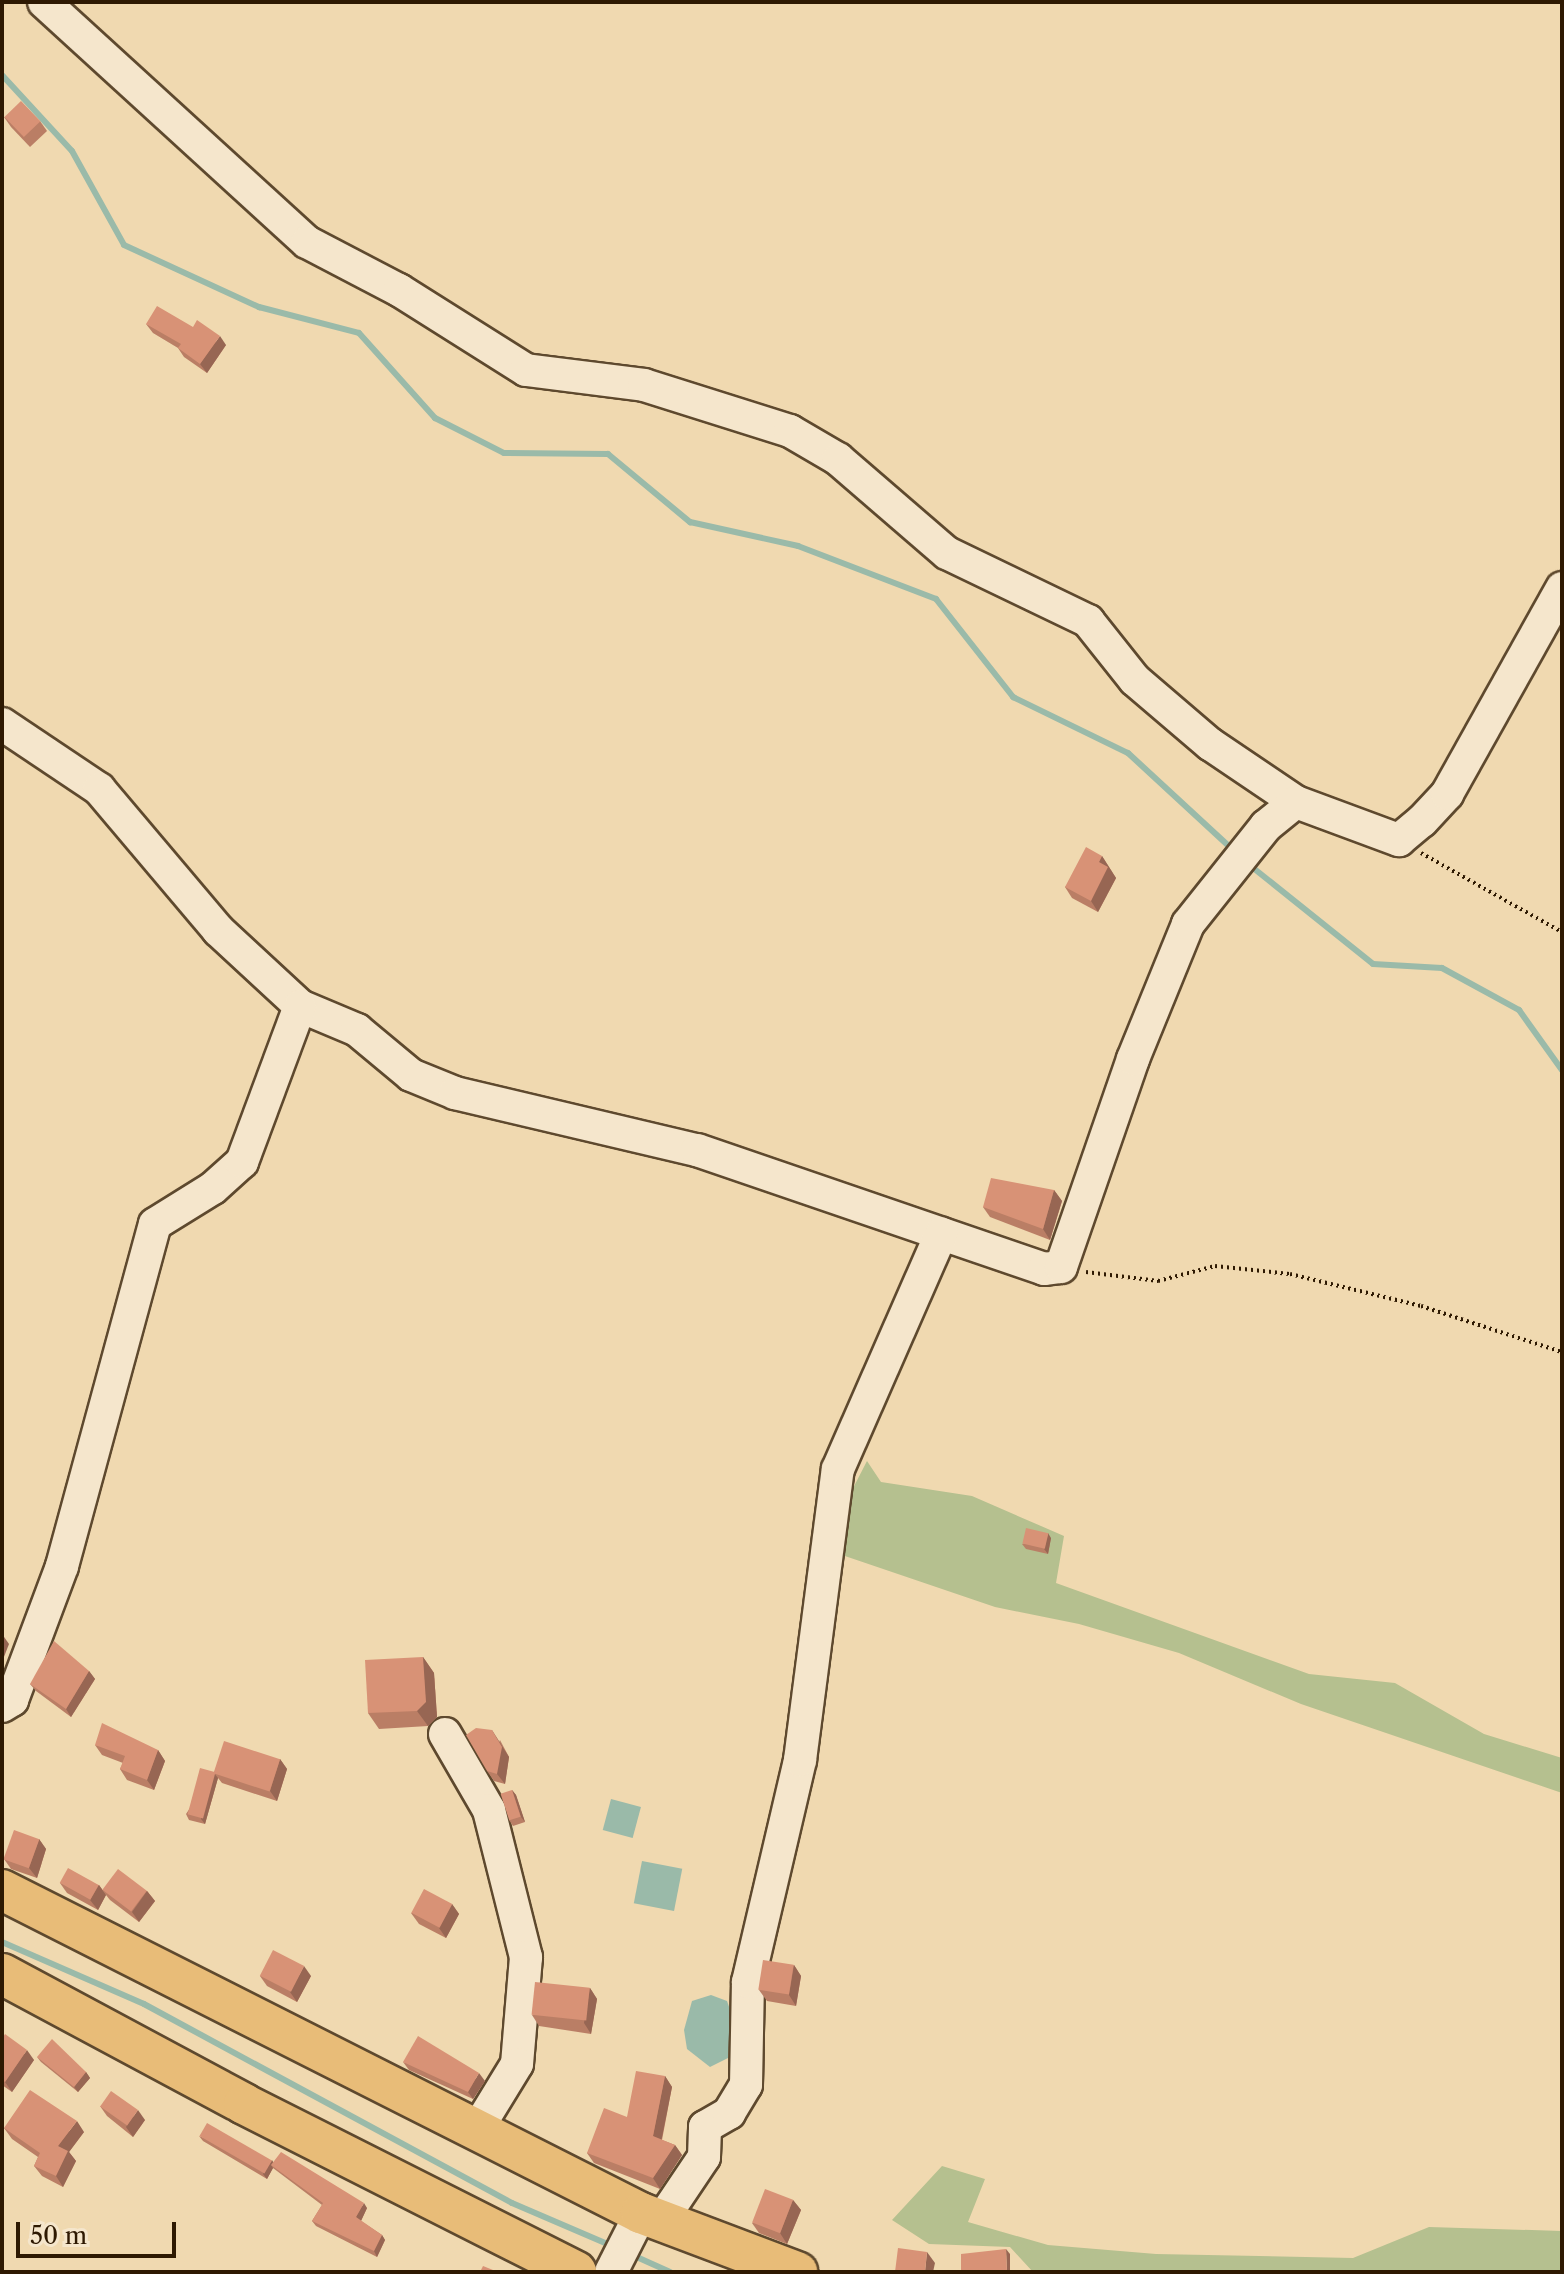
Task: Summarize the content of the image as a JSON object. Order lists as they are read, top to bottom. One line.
{"scale_bar":"50 m"}
